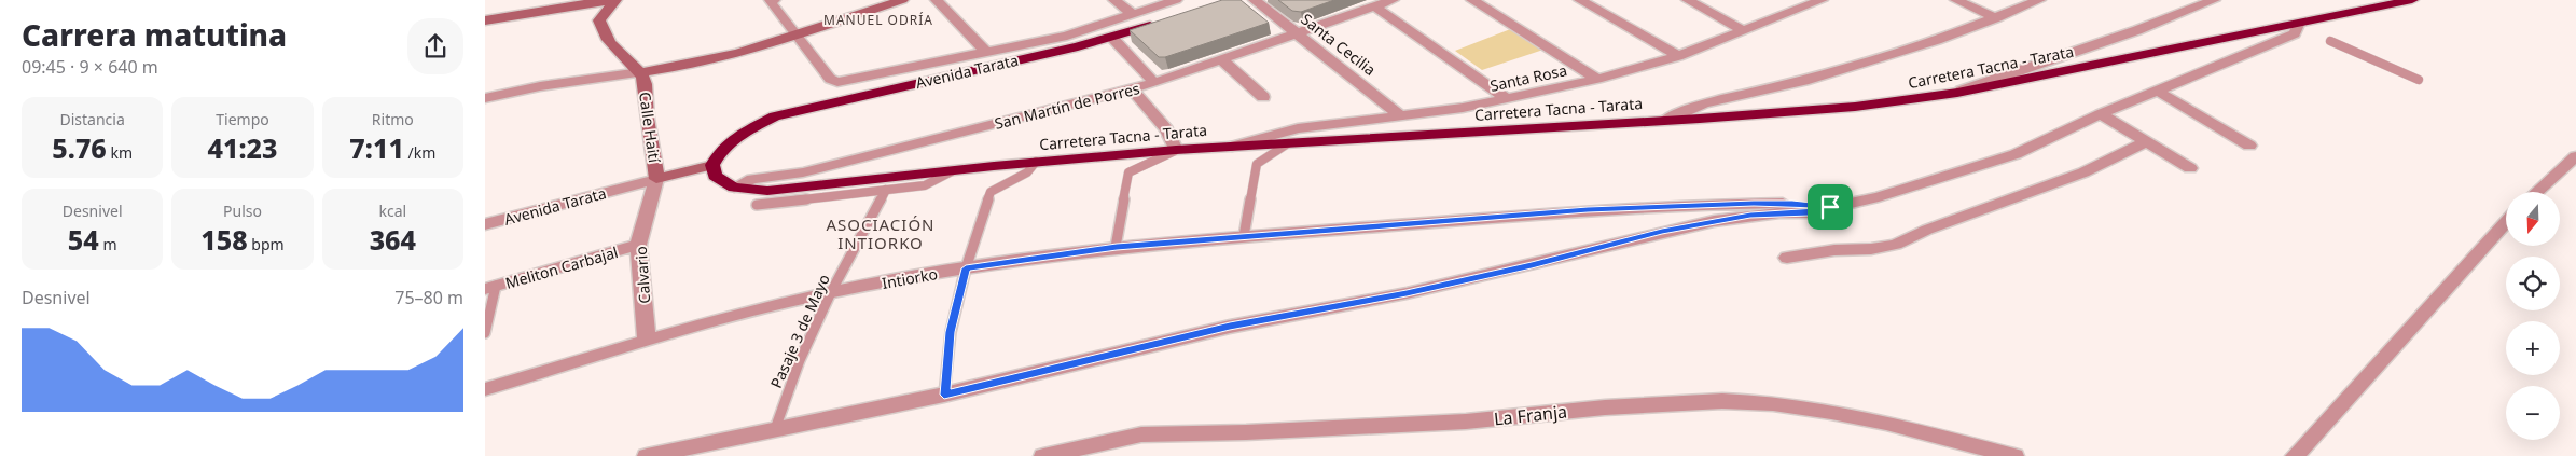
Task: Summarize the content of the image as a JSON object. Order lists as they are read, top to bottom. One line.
{"streets":{"highway":["Carretera Tacna - Tarata","Avenida Tarata"],"street":["Santa Cecilia","Santa Rosa","San Martín de Porres","Calle Haití","Meliton Carbajal","Calvario","Intiorko","La Franja"],"lane":["Pasaje 3 de Mayo"]},"crossings":[["Santa Cecilia","Santa Rosa"],["Santa Cecilia","San Martín de Porres"],["Carretera Tacna - Tarata","Santa Rosa"],["Carretera Tacna - Tarata","San Martín de Porres"],["Avenida Tarata","Calle Haití"],["Avenida Tarata","Calvario"],["Calle Haití","Calvario"],["Meliton Carbajal","Calvario"],["Calvario","Intiorko"],["Intiorko","Pasaje 3 de Mayo"]],"districts":["MANUEL ODRÍA","ASOCIACIÓN INTIORKO"],"north":"bottom","page":{"heading":["Carrera matutina","09:45 · 9 × 640 m"],"stats":[["Distancia","5.76 km"],["Tiempo","41:23"],["Ritmo","7:11 /km"],["Desnivel","54 m"],["Pulso","158 bpm"],["kcal","364"]],"map_buttons":["+","−"],"chart":["Desnivel","75–80 m"]}}
